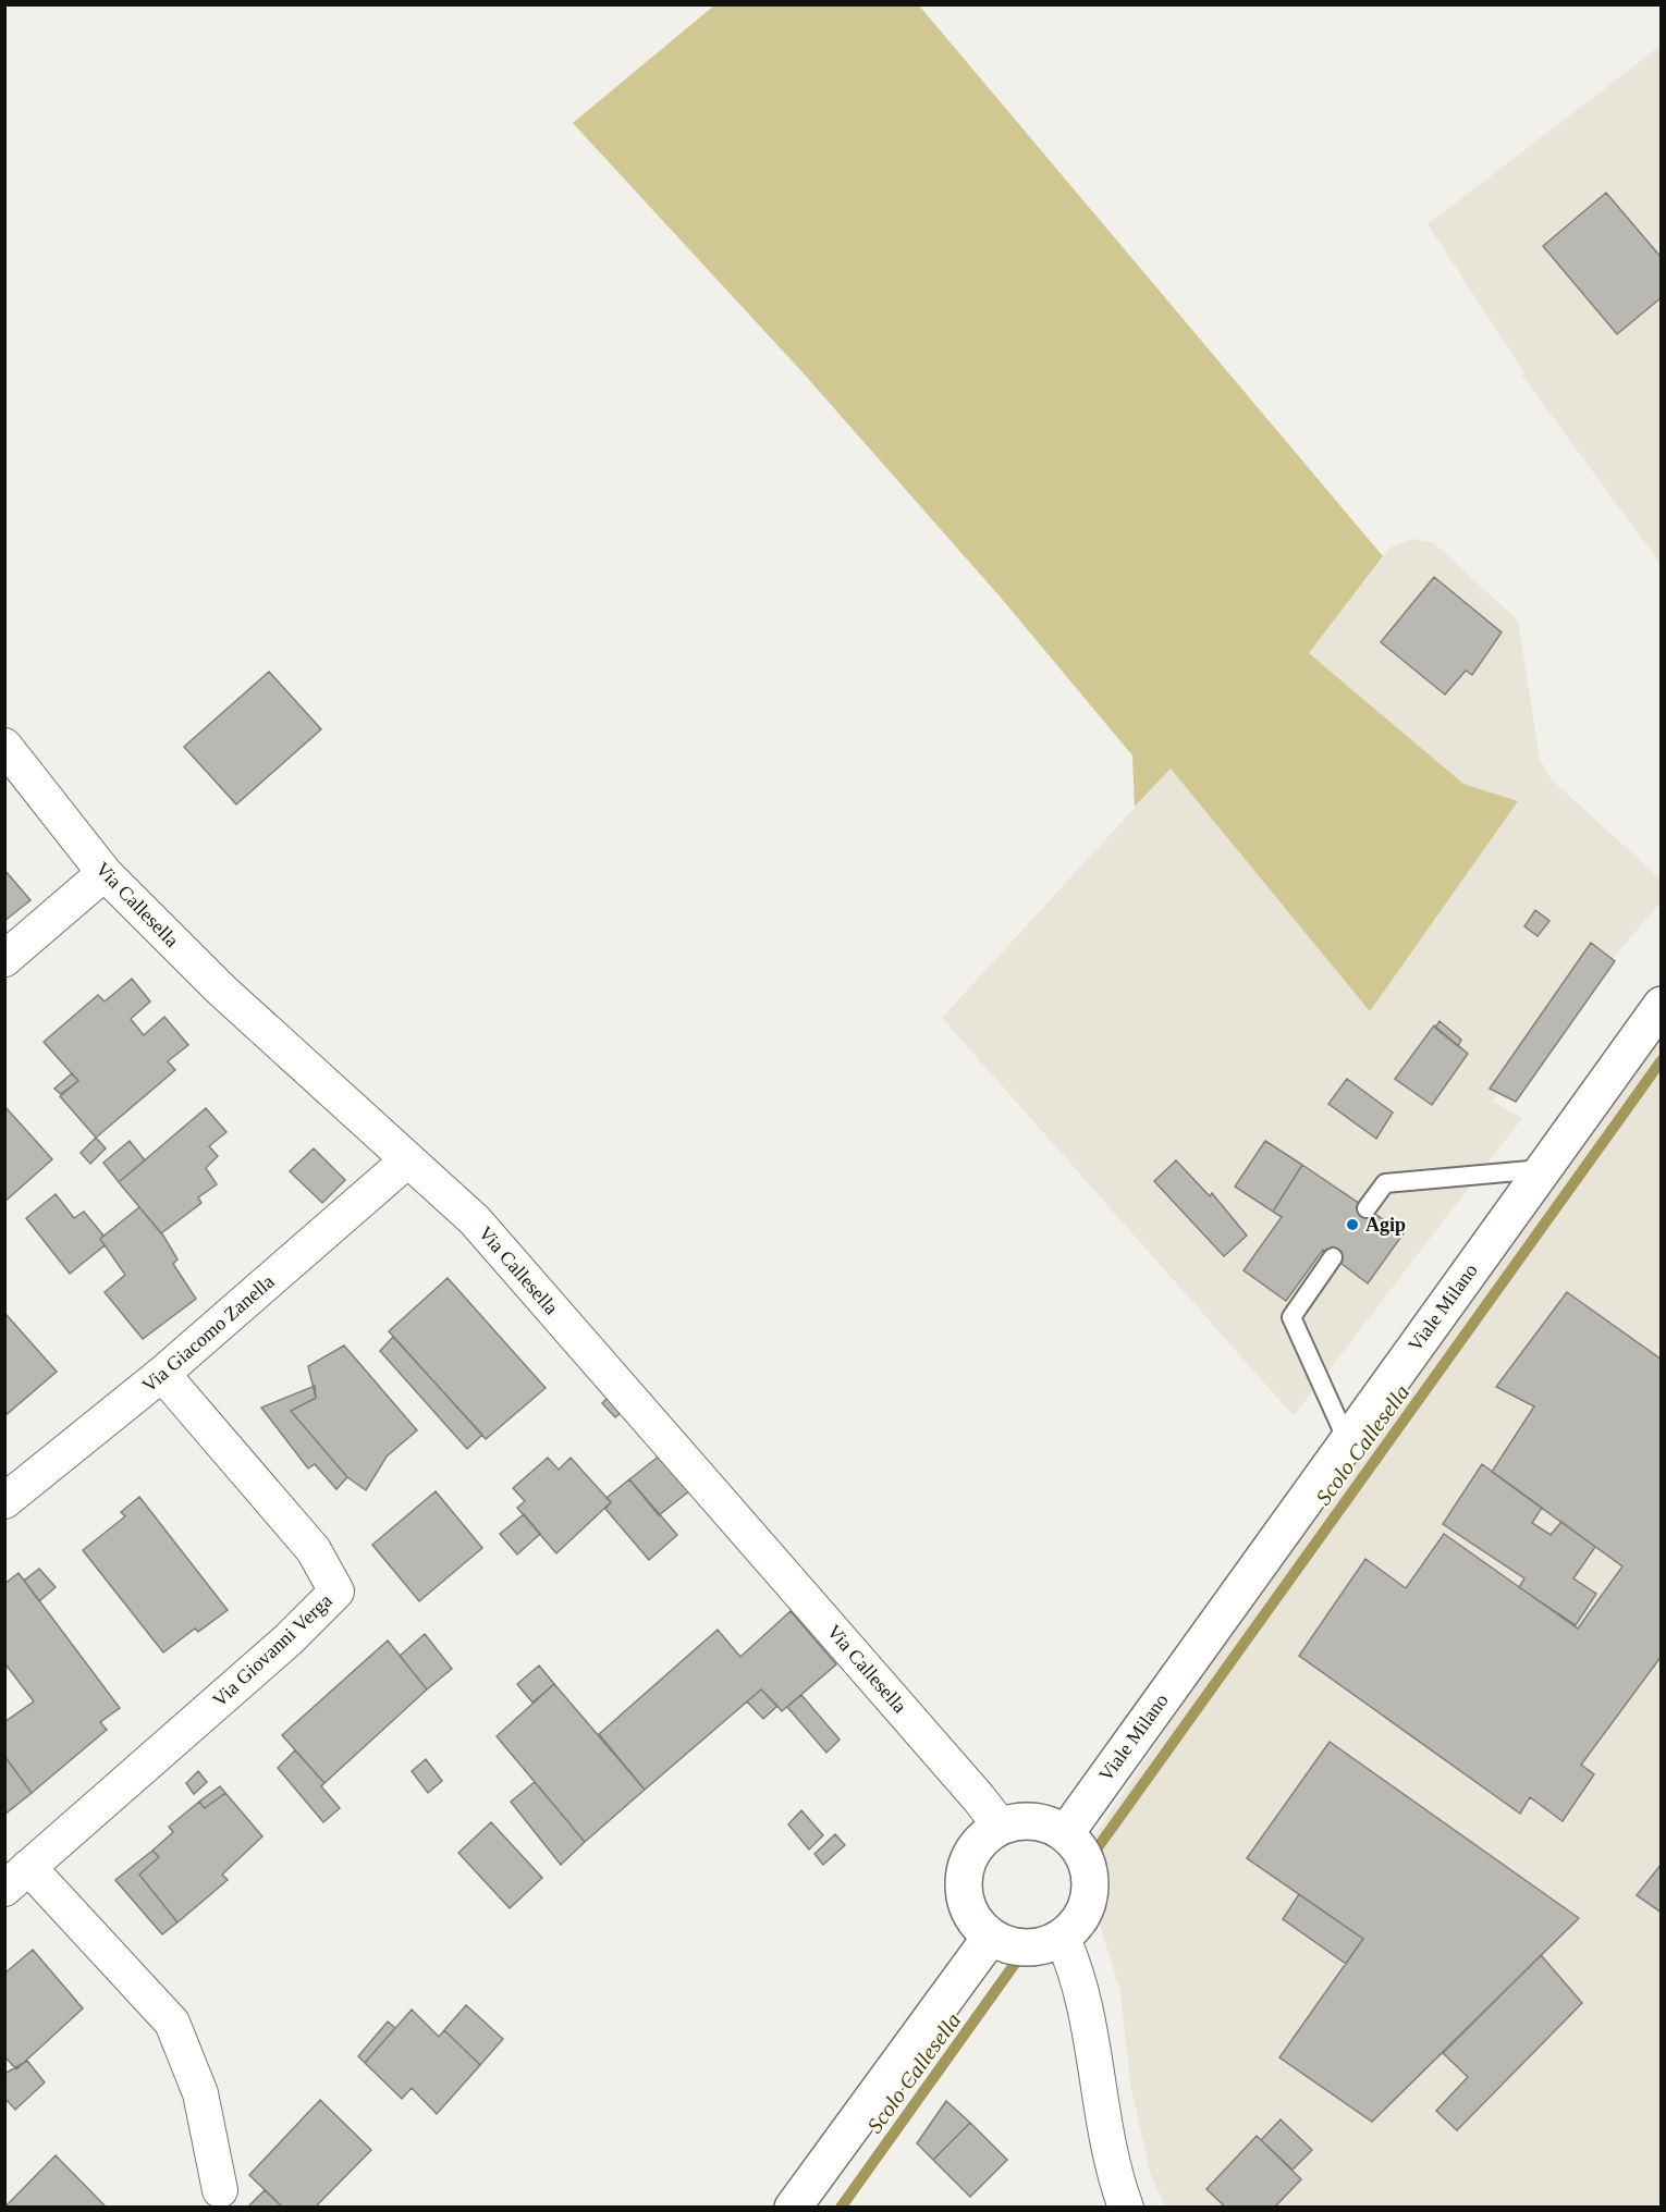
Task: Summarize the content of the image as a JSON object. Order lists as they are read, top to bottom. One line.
{"streets":{"main road":["Viale Milano"],"street":["Via Callesella","Via Giacomo Zanella","Via Giovanni Verga"]},"crossings":[["Via Callesella","Viale Milano"],["Via Callesella","Via Giacomo Zanella"],["Via Giacomo Zanella","Via Giovanni Verga"]],"water":["Scolo Callesella"],"places":["Agip"]}
